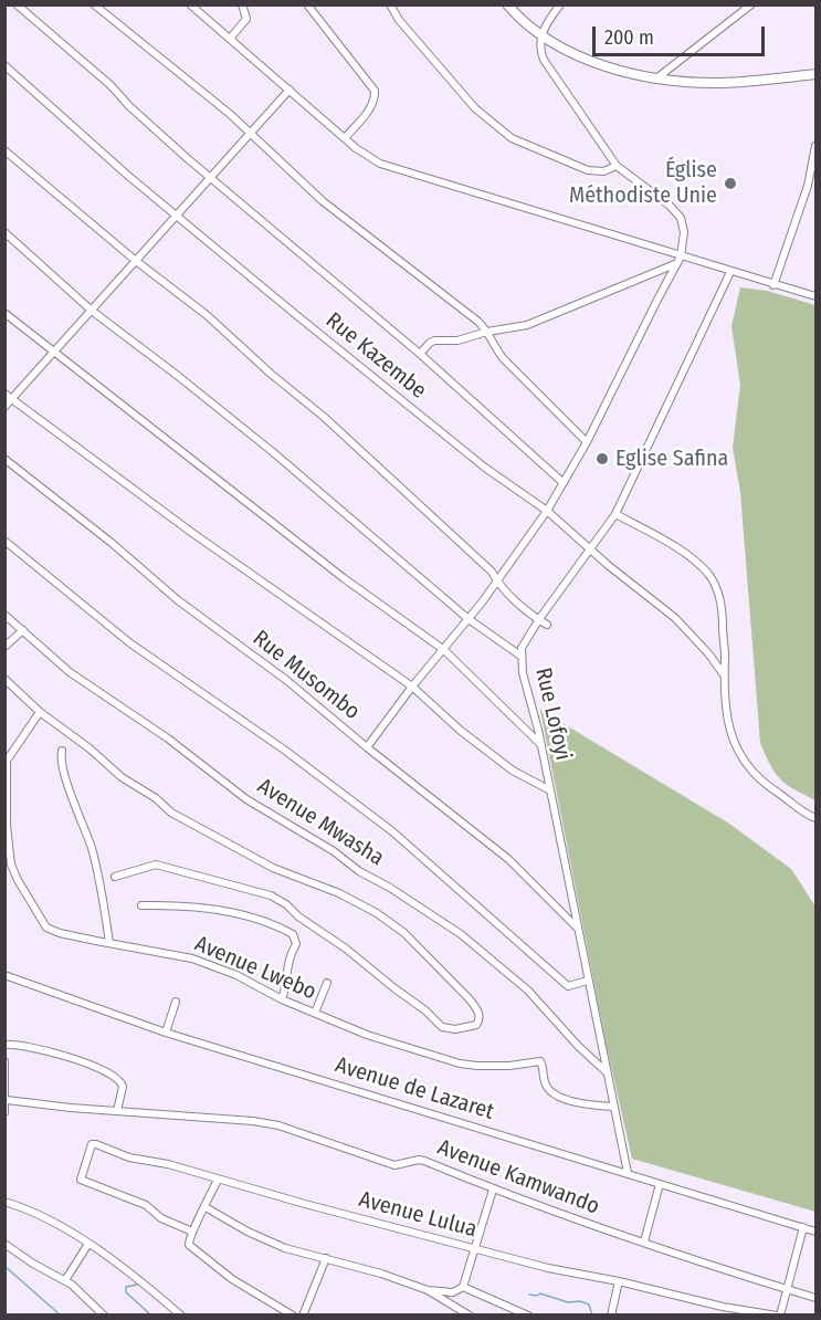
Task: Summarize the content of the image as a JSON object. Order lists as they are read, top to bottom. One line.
{"streets":{"street":["Rue Kazembe","Rue Musombo","Rue Lofoyi","Avenue Mwasha","Avenue Lwebo","Avenue de Lazaret","Avenue Kamwando","Avenue Lulua"]},"crossings":[["Rue Kazembe","Rue Lofoyi"],["Rue Musombo","Rue Lofoyi"],["Rue Lofoyi","Avenue Mwasha"],["Rue Lofoyi","Avenue Lwebo"],["Rue Lofoyi","Avenue de Lazaret"]],"places":["Église Méthodiste Unie","Eglise Safina"],"scale_bar":"200 m"}
